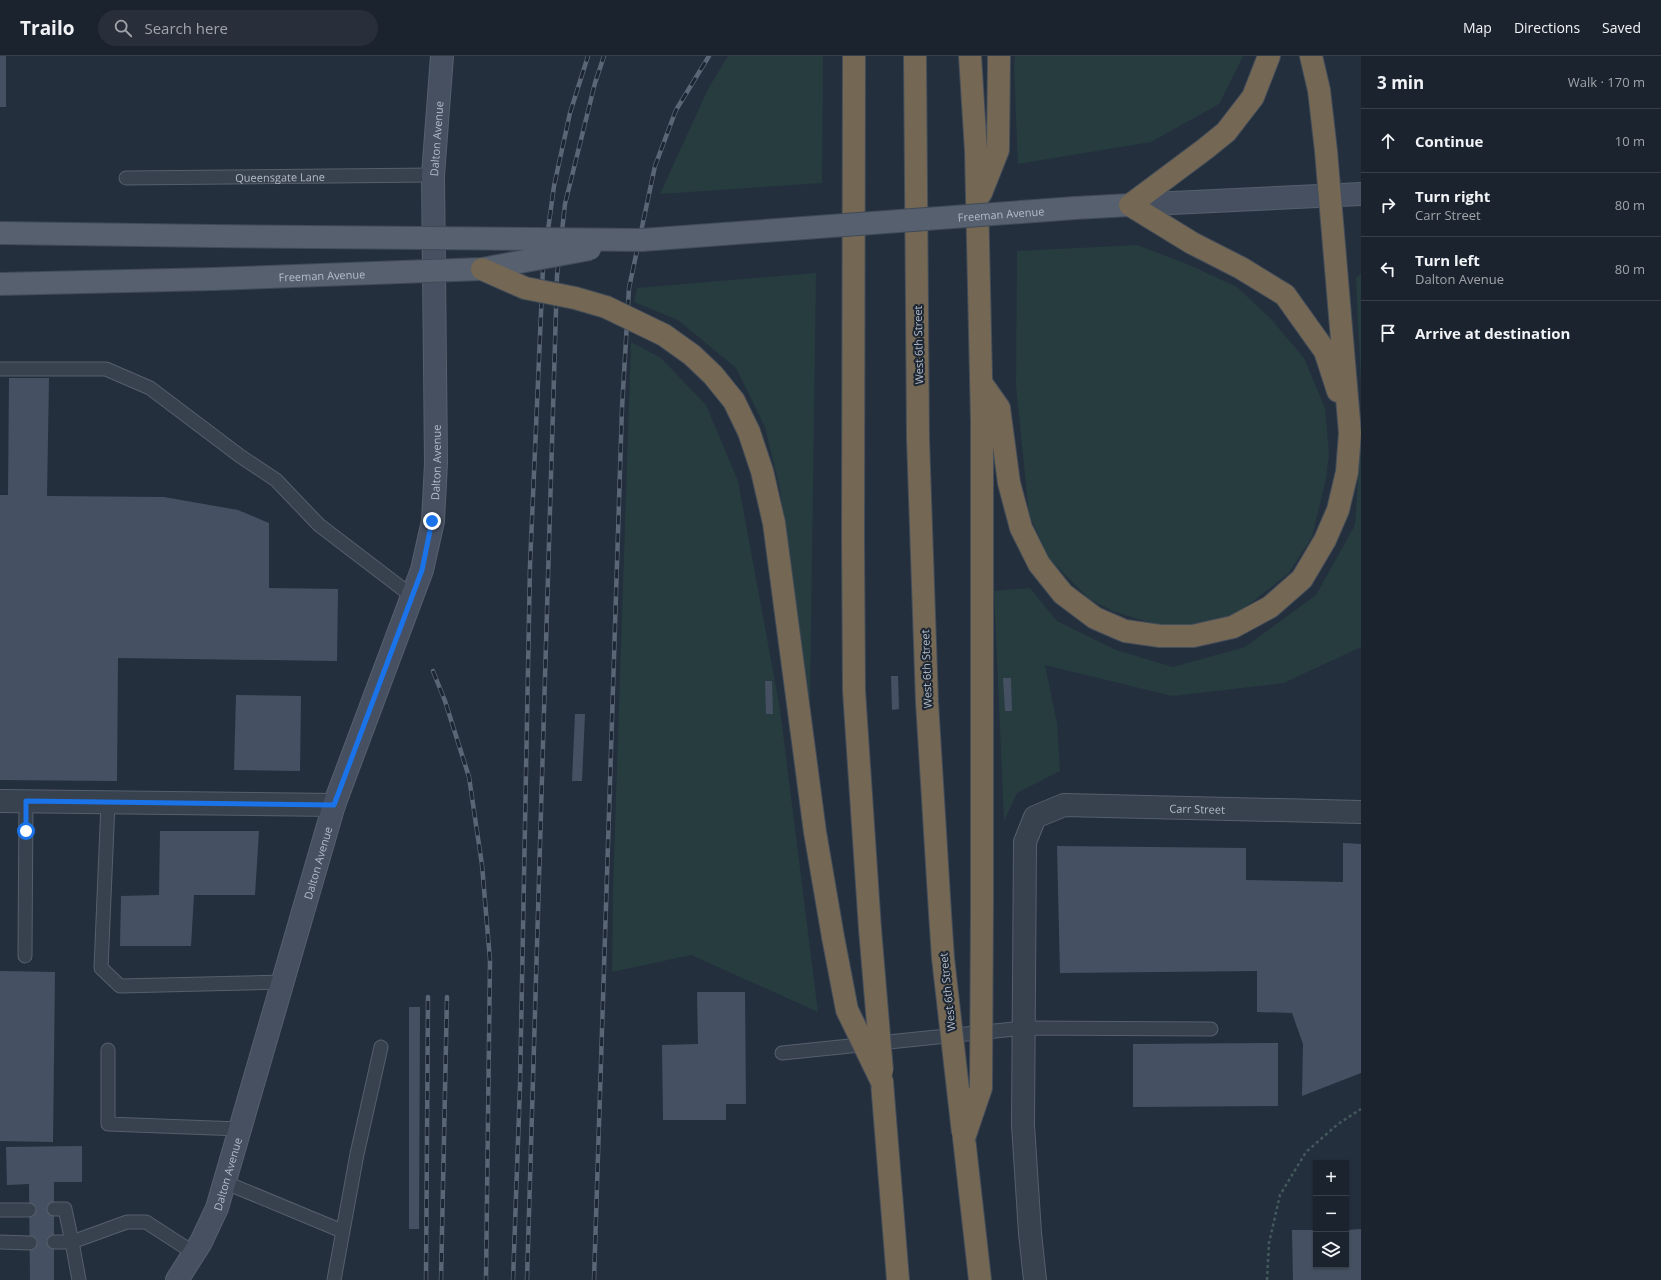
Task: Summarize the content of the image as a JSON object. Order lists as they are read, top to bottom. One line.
{"streets":{"highway":["West 6th Street"],"main road":["Dalton Avenue","Freeman Avenue"],"street":["Carr Street"],"lane":["Queensgate Lane"]},"crossings":[["Dalton Avenue","Queensgate Lane"]],"page":{"header":"Trailo","search":"Search here","nav":["Map","Directions","Saved"],"heading":["3 min","Walk · 170 m"],"list":[["Continue","10 m"],["Turn right","Carr Street","80 m"],["Turn left","Dalton Avenue","80 m"],"Arrive at destination"],"map_buttons":["+","−"]}}
